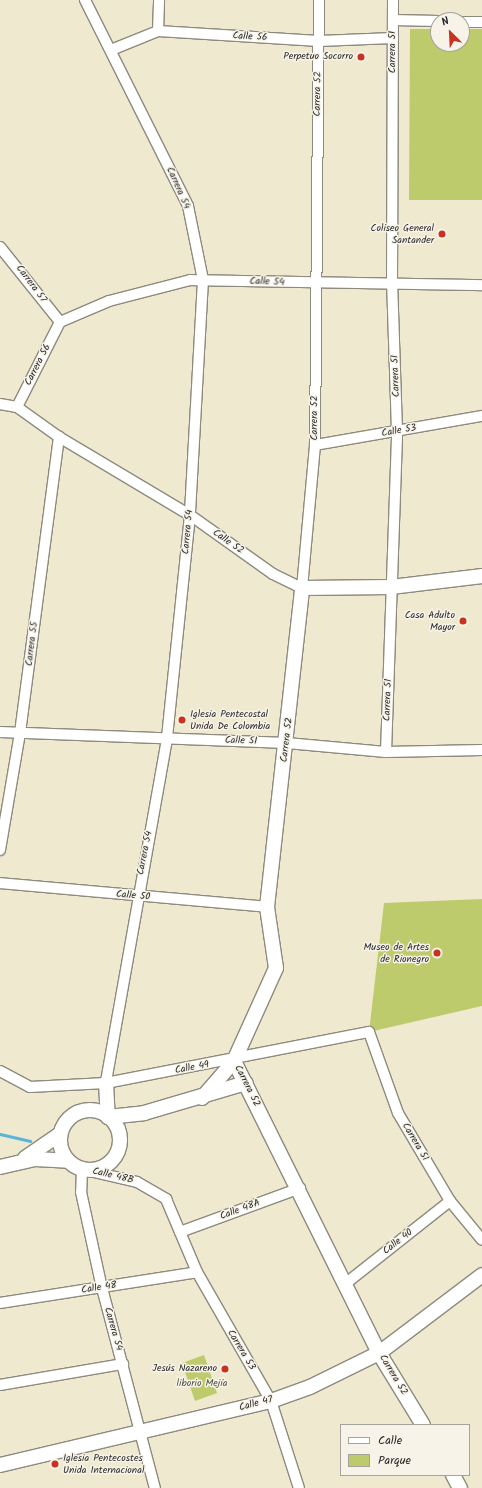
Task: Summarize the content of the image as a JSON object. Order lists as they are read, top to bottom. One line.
{"streets":{"street":["Calle 56","Carrera 51","Carrera 52","Carrera 54","Calle 54","Carrera 57","Carrera 56","Calle 53","Calle 52","Carrera 55","Calle 51","Calle 50","Calle 49","Calle 48B","Calle 48A","Calle 40","Calle 48","Carrera 53","Calle 47"]},"crossings":[["Calle 56","Carrera 51"],["Calle 56","Carrera 52"],["Calle 56","Carrera 54"],["Carrera 51","Calle 54"],["Carrera 51","Calle 53"],["Carrera 51","Calle 52"],["Carrera 51","Calle 51"],["Carrera 51","Calle 49"],["Carrera 51","Calle 40"],["Carrera 52","Calle 54"],["Carrera 52","Calle 53"],["Carrera 52","Calle 52"],["Carrera 52","Calle 51"],["Carrera 52","Calle 50"],["Carrera 52","Calle 49"],["Carrera 52","Calle 48A"],["Carrera 52","Calle 40"],["Carrera 52","Calle 47"],["Carrera 54","Calle 54"],["Carrera 54","Calle 52"],["Carrera 54","Calle 51"],["Carrera 54","Calle 50"],["Carrera 54","Calle 49"],["Carrera 54","Calle 48B"],["Carrera 54","Calle 48"],["Carrera 54","Calle 47"],["Calle 54","Carrera 57"],["Calle 54","Carrera 56"],["Carrera 57","Carrera 56"],["Carrera 56","Calle 52"],["Calle 52","Carrera 55"],["Carrera 55","Calle 51"],["Calle 48B","Carrera 53"],["Calle 48A","Carrera 53"],["Calle 48","Carrera 53"],["Carrera 53","Calle 47"]],"parks":["liborio Mejía"],"places":["Perpetuo Socorro","Coliseo General Santander","Casa Adulto Mayor","Iglesia Pentecostal Unida De Colombia","Museo de Artes de Rionegro","Jesús Nazareno","Iglesia Pentecostes Unida Internacional"],"legend":["Calle","Parque"],"north":"top left"}
